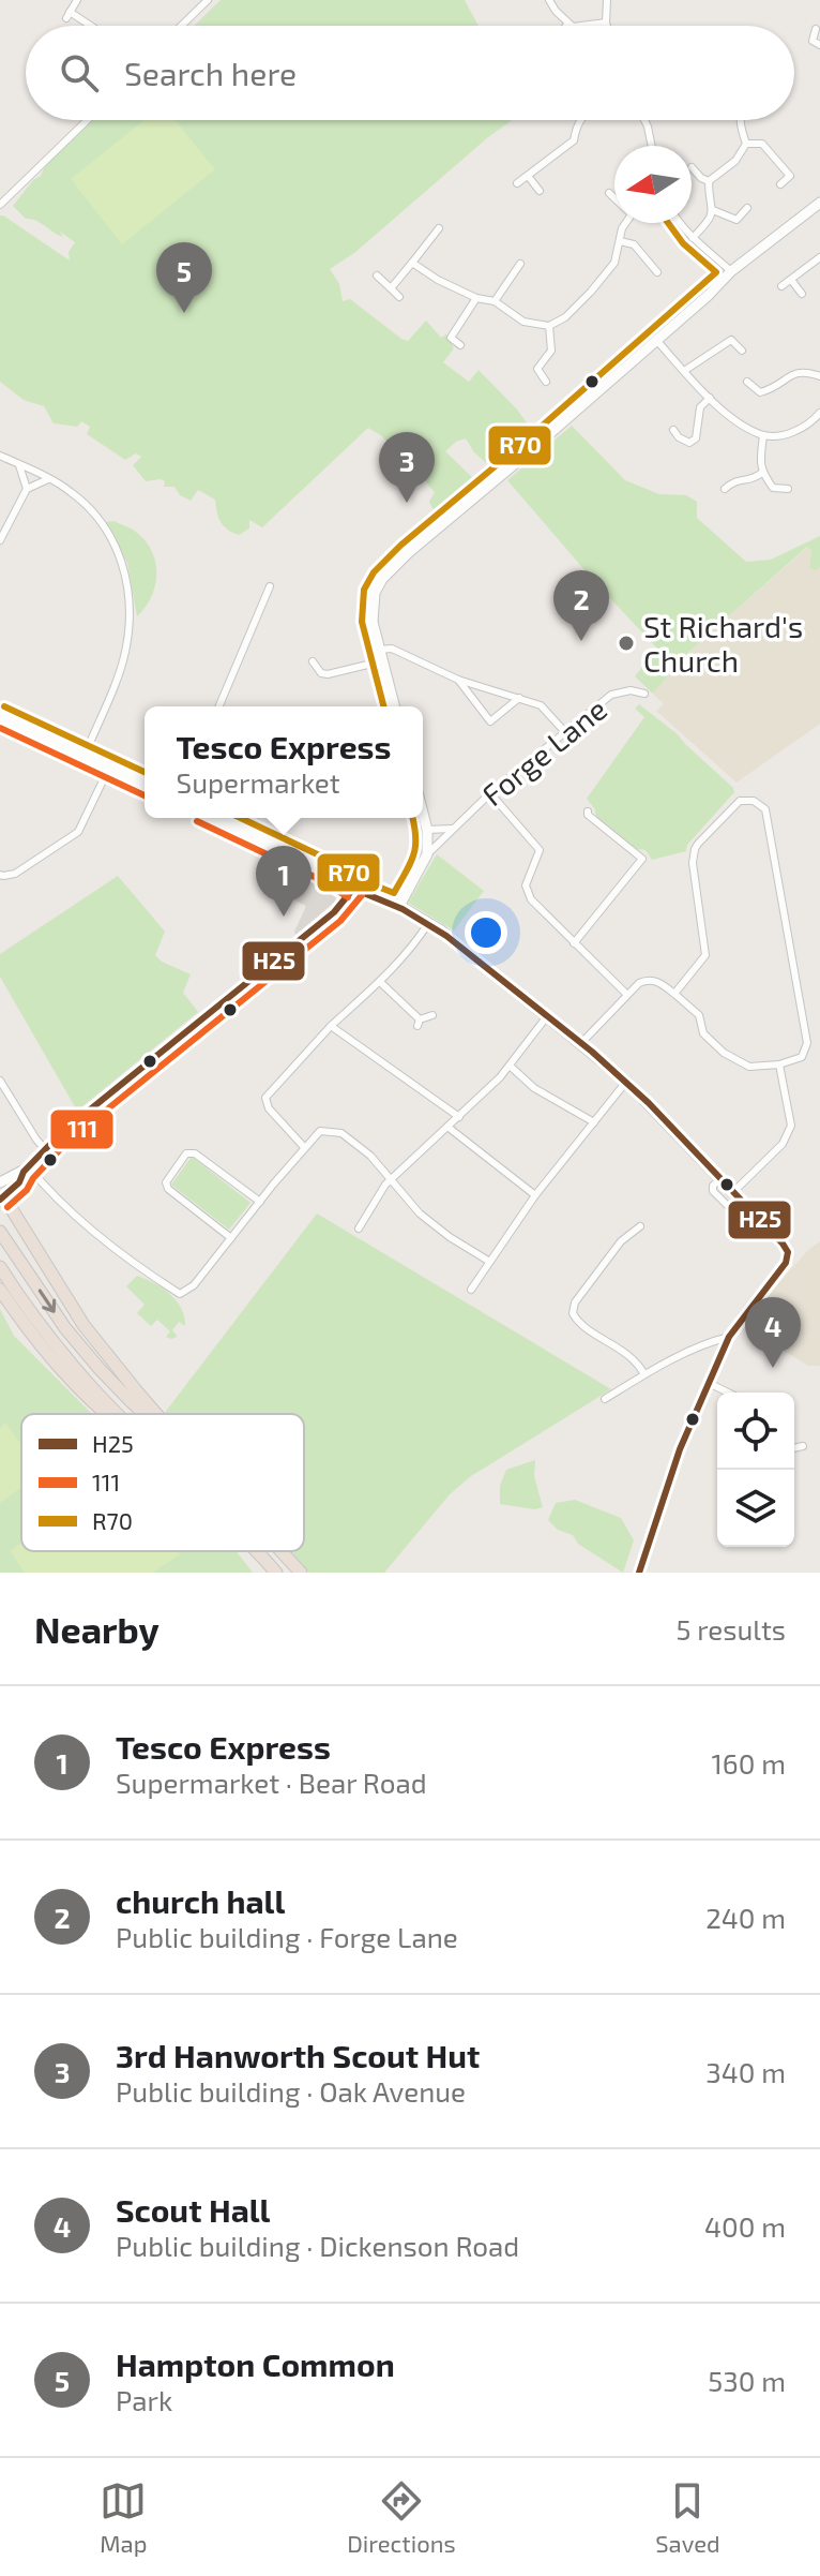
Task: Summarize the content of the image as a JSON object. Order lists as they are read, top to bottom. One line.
{"streets":{"street":["Forge Lane"]},"places":["St Richard's Church"],"lines":["transit line R70","transit line 111","transit line H25"],"legend":["H25","111","R70"],"north":"left","page":{"search":"Search here","pins":["5","3","2","1","4"],"popup":["Tesco Express","Supermarket"],"heading":["Nearby","5 results"],"list":[{"mark":"1","name":"Tesco Express","note":"Supermarket · Bear Road","value":"160 m"},{"mark":"2","name":"church hall","note":"Public building · Forge Lane","value":"240 m"},{"mark":"3","name":"3rd Hanworth Scout Hut","note":"Public building · Oak Avenue","value":"340 m"},{"mark":"4","name":"Scout Hall","note":"Public building · Dickenson Road","value":"400 m"},{"mark":"5","name":"Hampton Common","note":"Park","value":"530 m"}],"nav":["Map","Directions","Saved"]}}
